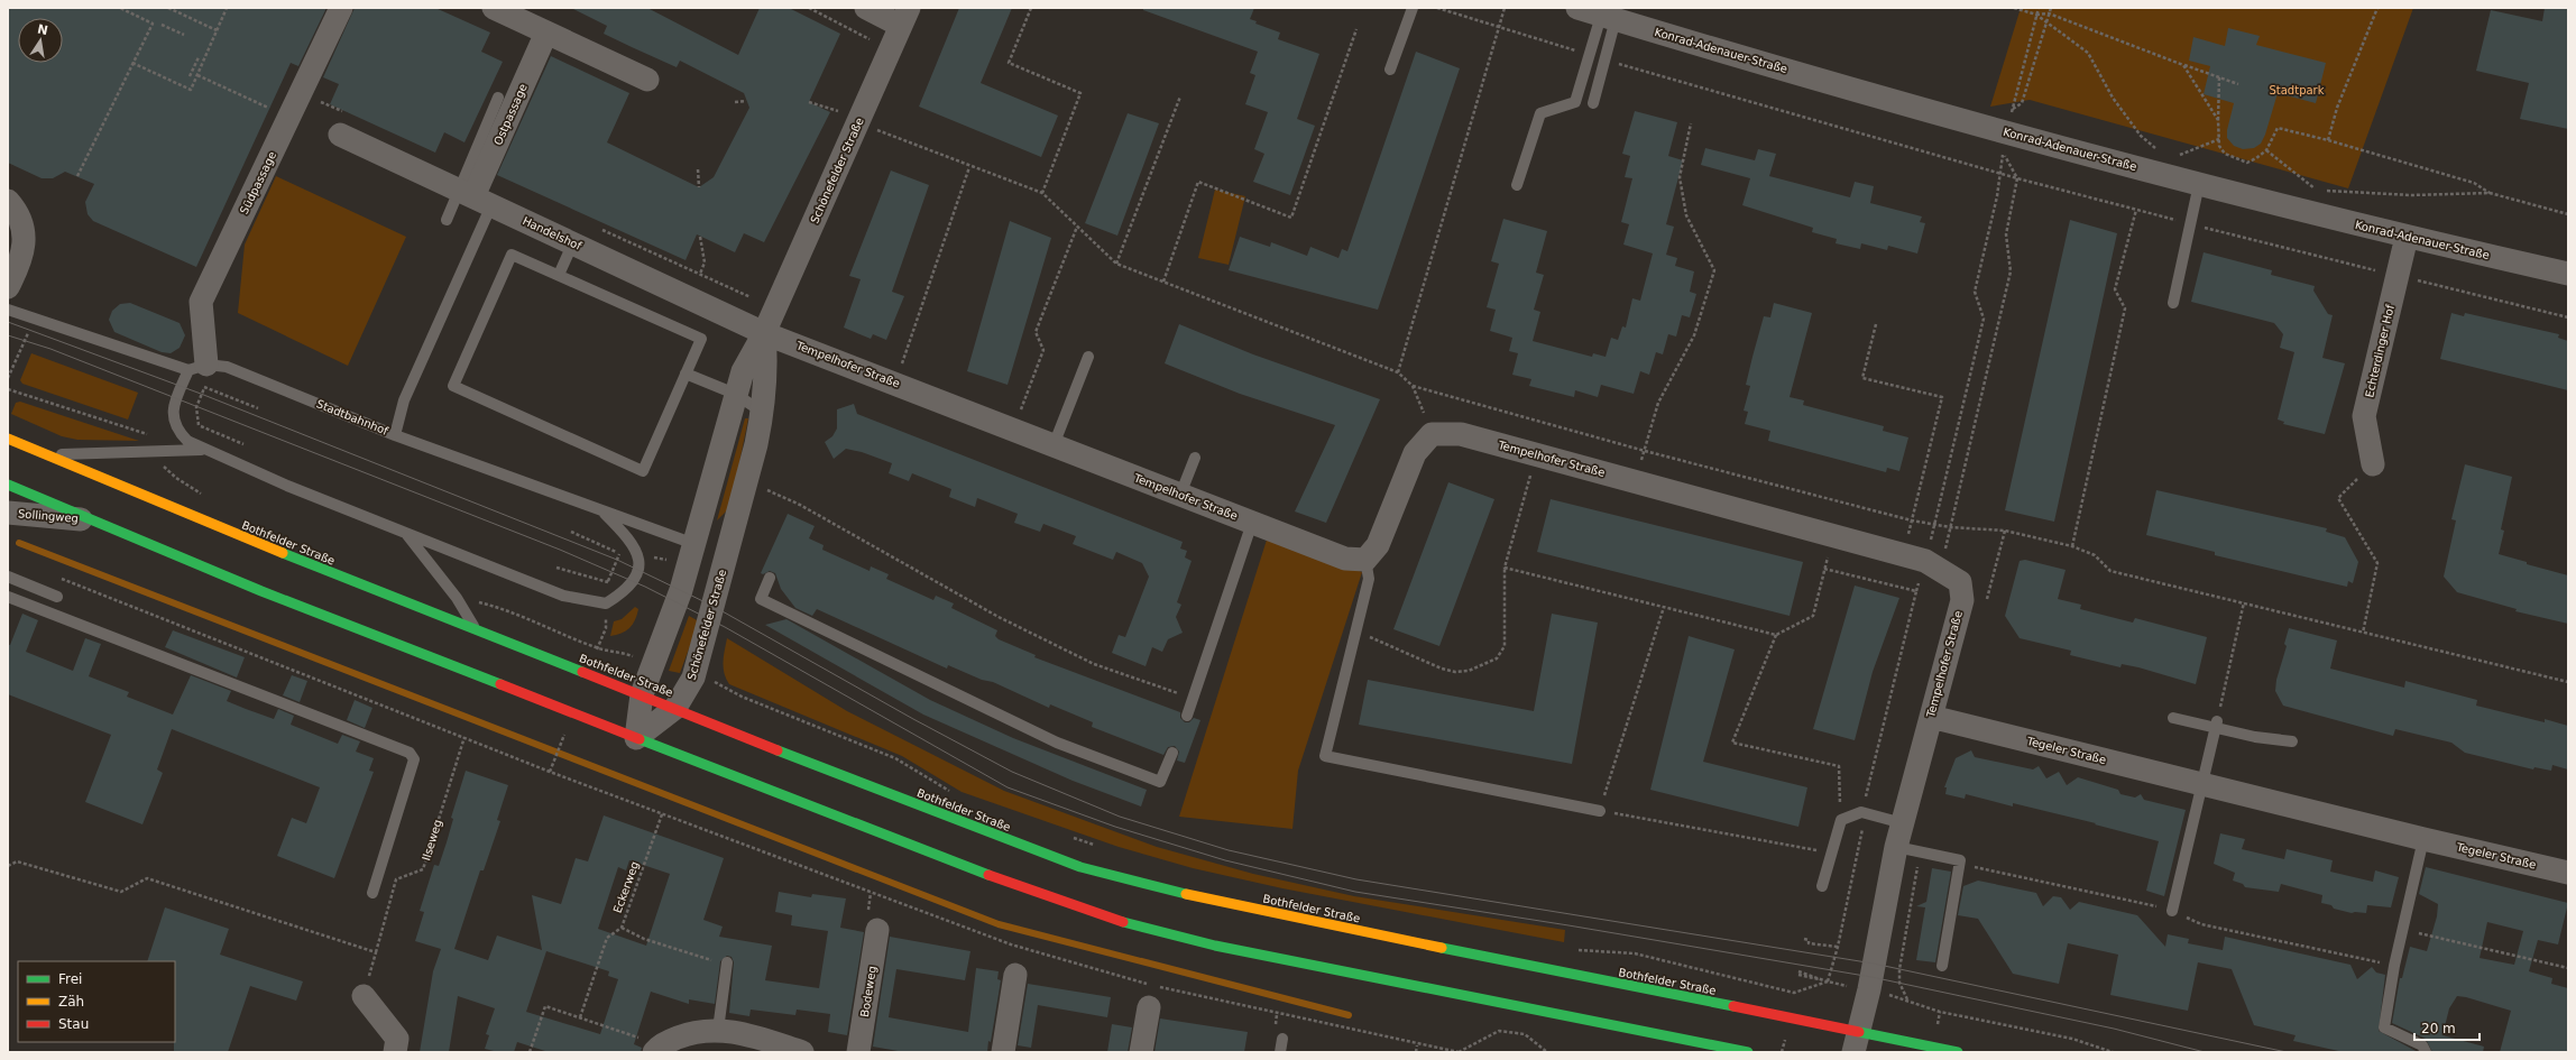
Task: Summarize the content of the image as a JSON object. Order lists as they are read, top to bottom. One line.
{"streets":{"main road":["Bothfelder Straße"],"street":["Konrad-Adenauer-Straße","Ostpassage","Schönefelder Straße","Südpassage","Handelshof","Echterdinger Hof","Tempelhofer Straße","Sollingweg","Tegeler Straße","Bodeweg"],"lane":["Stadtbahnhof"],"path":["Ilseweg","Eckerweg"]},"crossings":[["Konrad-Adenauer-Straße","Echterdinger Hof"],["Ostpassage","Handelshof"],["Schönefelder Straße","Handelshof"],["Schönefelder Straße","Tempelhofer Straße"],["Schönefelder Straße","Stadtbahnhof"],["Schönefelder Straße","Bothfelder Straße"],["Südpassage","Stadtbahnhof"],["Handelshof","Tempelhofer Straße"],["Tempelhofer Straße","Bothfelder Straße"],["Tempelhofer Straße","Tegeler Straße"]],"parks":["Stadtpark"],"legend":["Frei","Zäh","Stau"],"scale_bar":"20 m","north":"top"}
